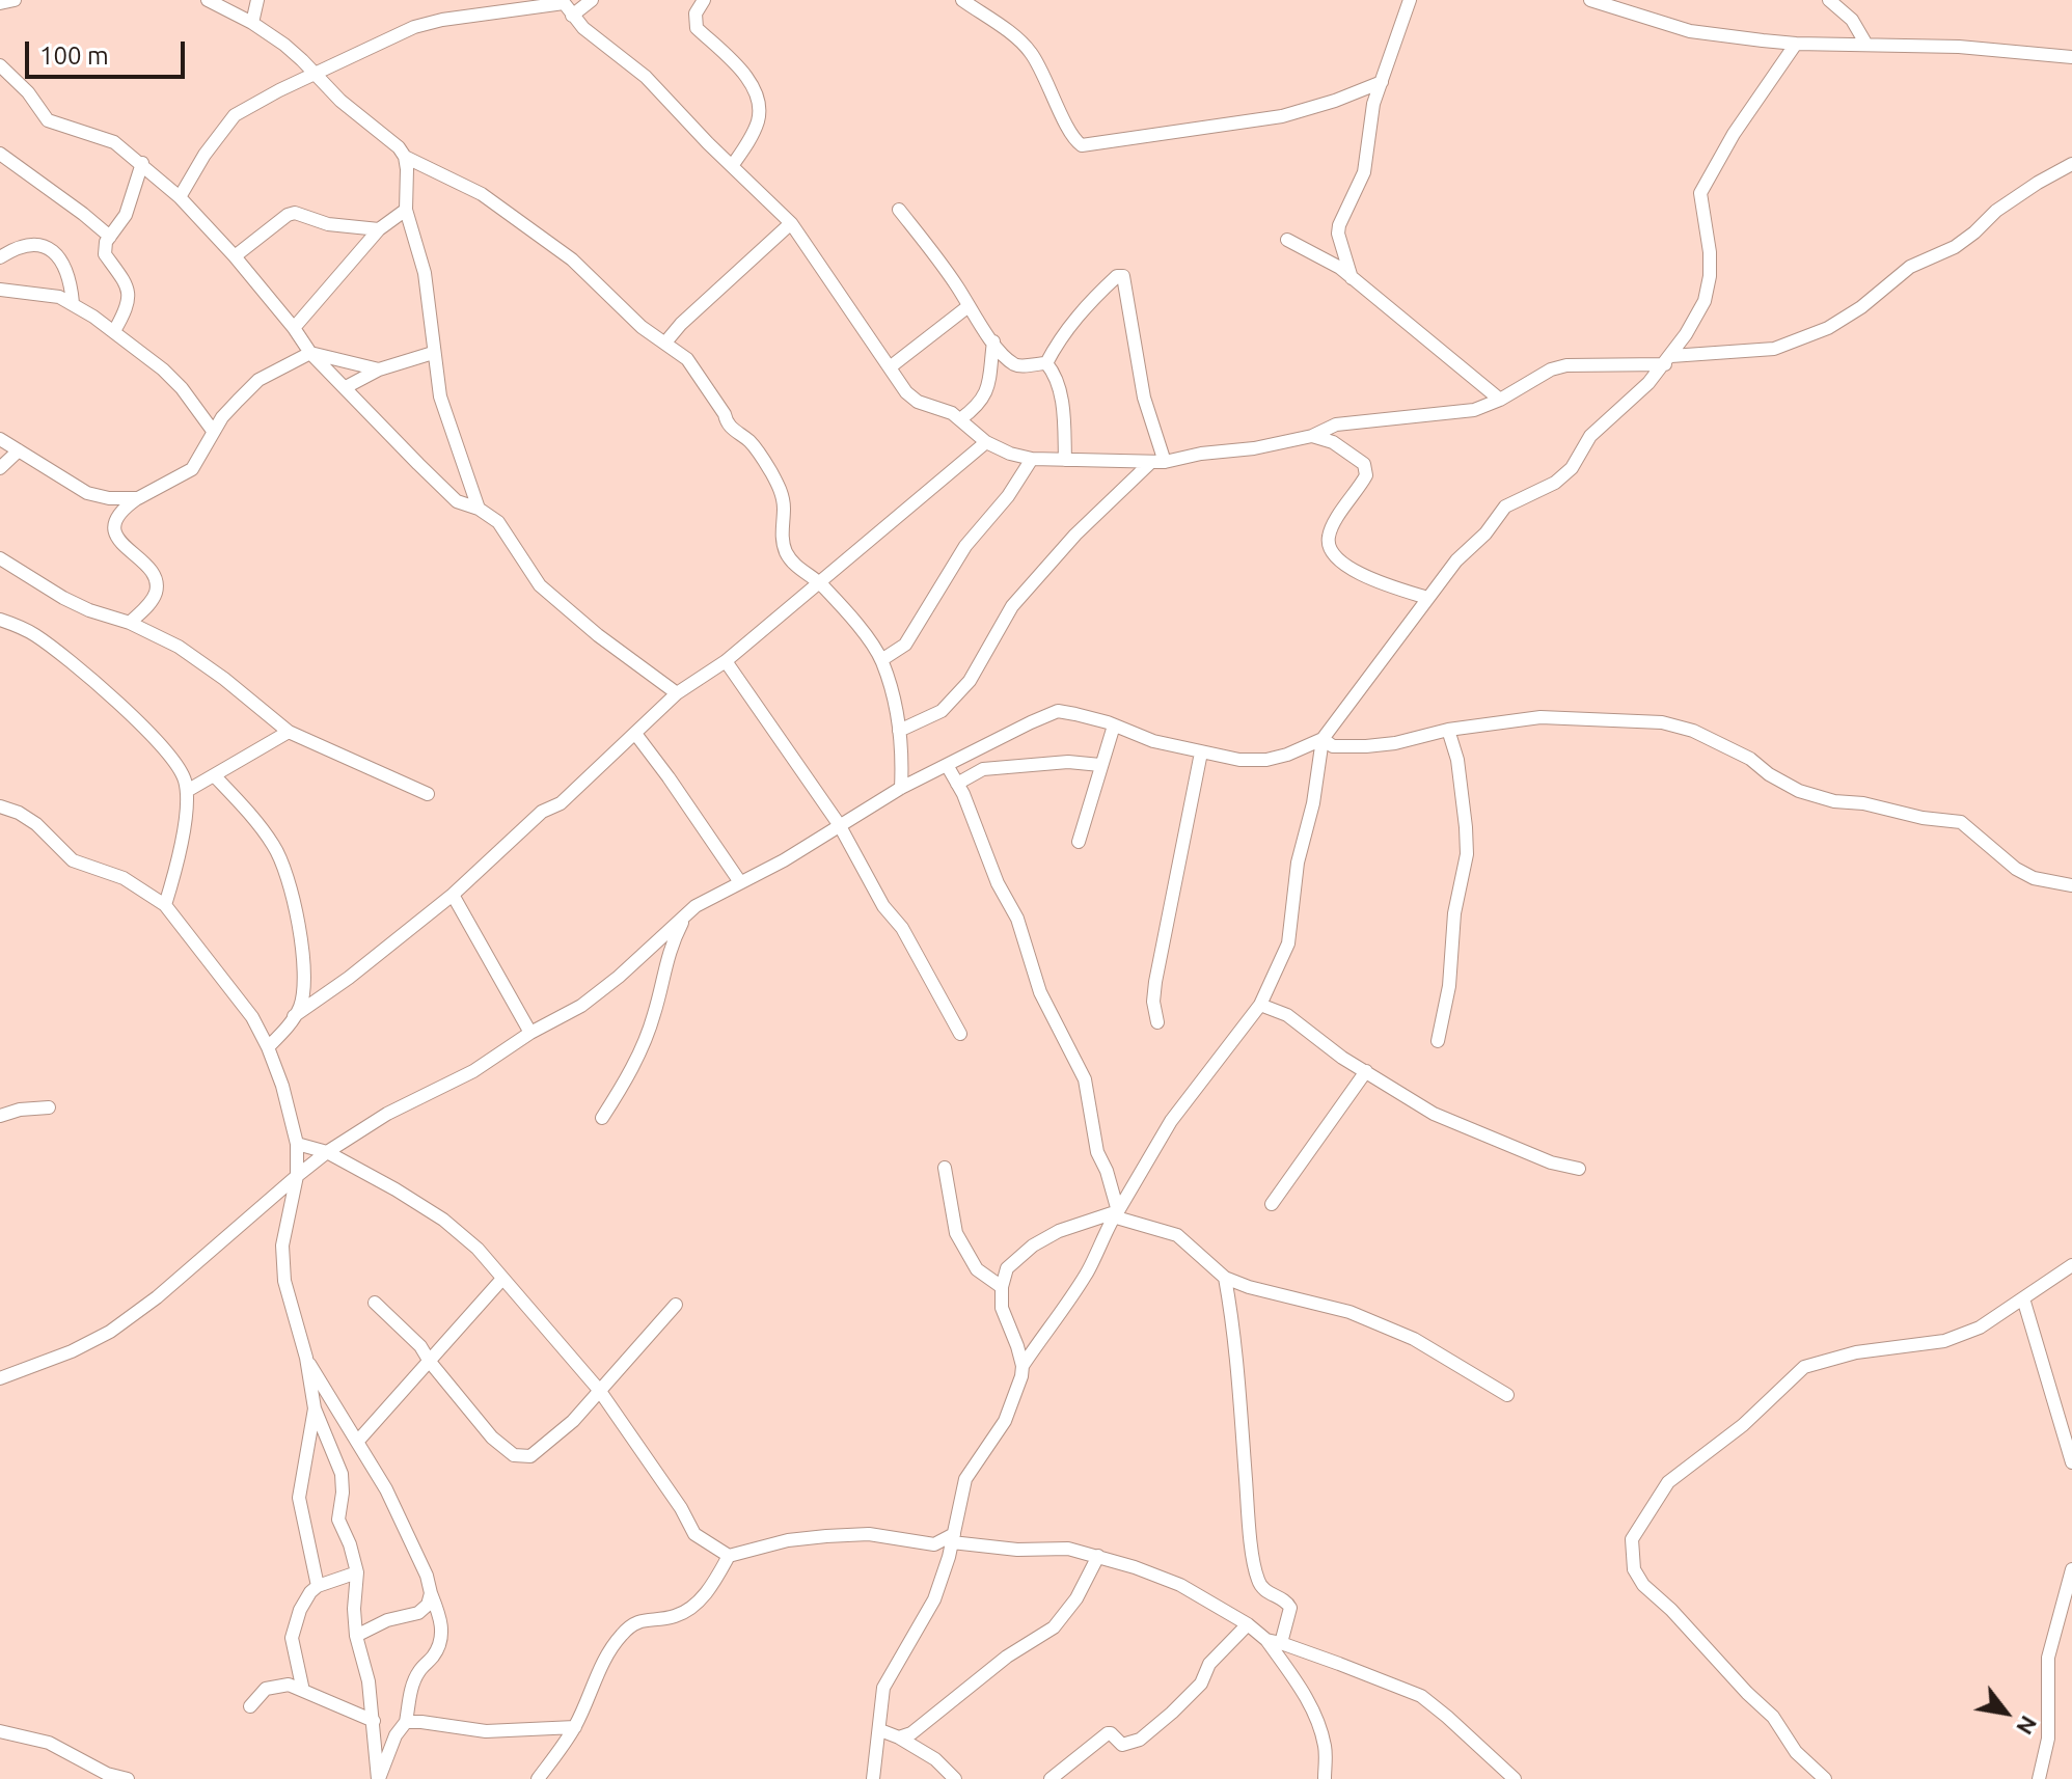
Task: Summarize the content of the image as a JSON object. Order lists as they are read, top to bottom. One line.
{"scale_bar":"100 m","north":"bottom right"}
